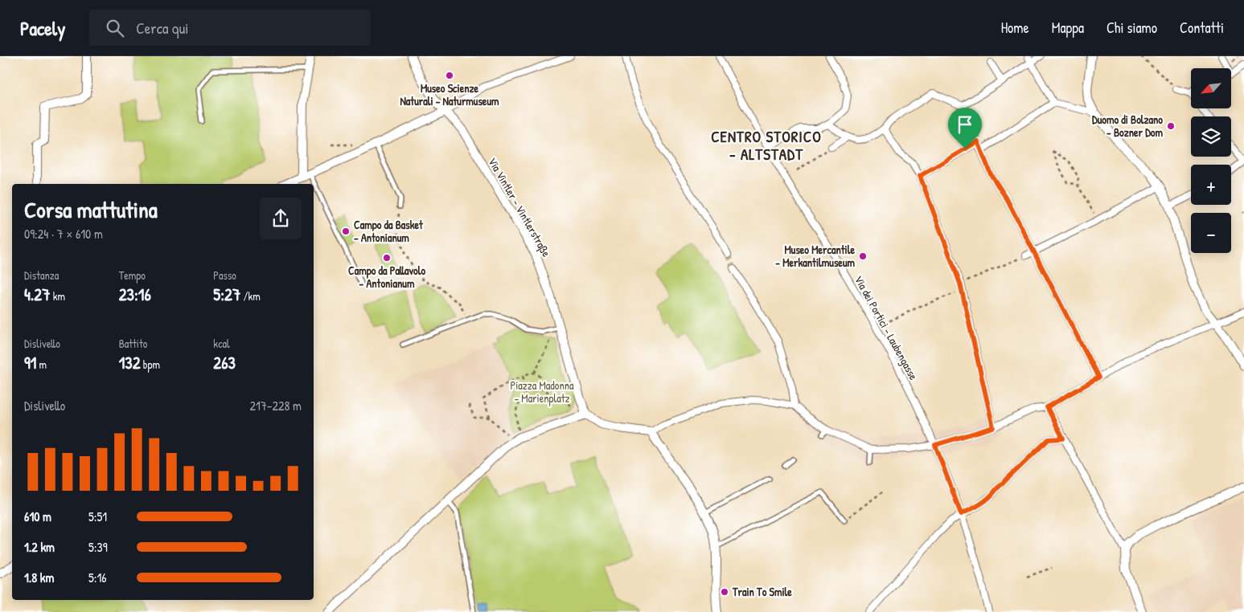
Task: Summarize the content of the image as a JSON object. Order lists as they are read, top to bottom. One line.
{"streets":{"street":["Via Vintler - Vintlerstraße","Via dei Portici - Laubengasse"]},"districts":["CENTRO STORICO - ALTSTADT"],"parks":["Piazza Madonna - Marienplatz"],"places":["Museo Scienze Naturali - Naturmuseum","Duomo di Bolzano - Bozner Dom","Campo da Basket - Antonianum","Museo Mercantile - Merkantilmuseum","Campo da Pallavolo - Antonianum","Train To Smile"],"north":"bottom left","page":{"header":"Pacely","search":"Cerca qui","nav":["Home","Mappa","Chi siamo","Contatti"],"map_buttons":["+","−"],"heading":["Corsa mattutina","09:24 · 7 × 610 m"],"stats":[["Distanza","4.27 km"],["Tempo","23:16"],["Passo","5:27 /km"],["Dislivello","91 m"],["Battito","132 bpm"],["kcal","263"]],"chart":["Dislivello","217–228 m"],"list":[{"name":"610 m","note":"5:51"},{"name":"1.2 km","note":"5:39"},{"name":"1.8 km","note":"5:16"}]}}
